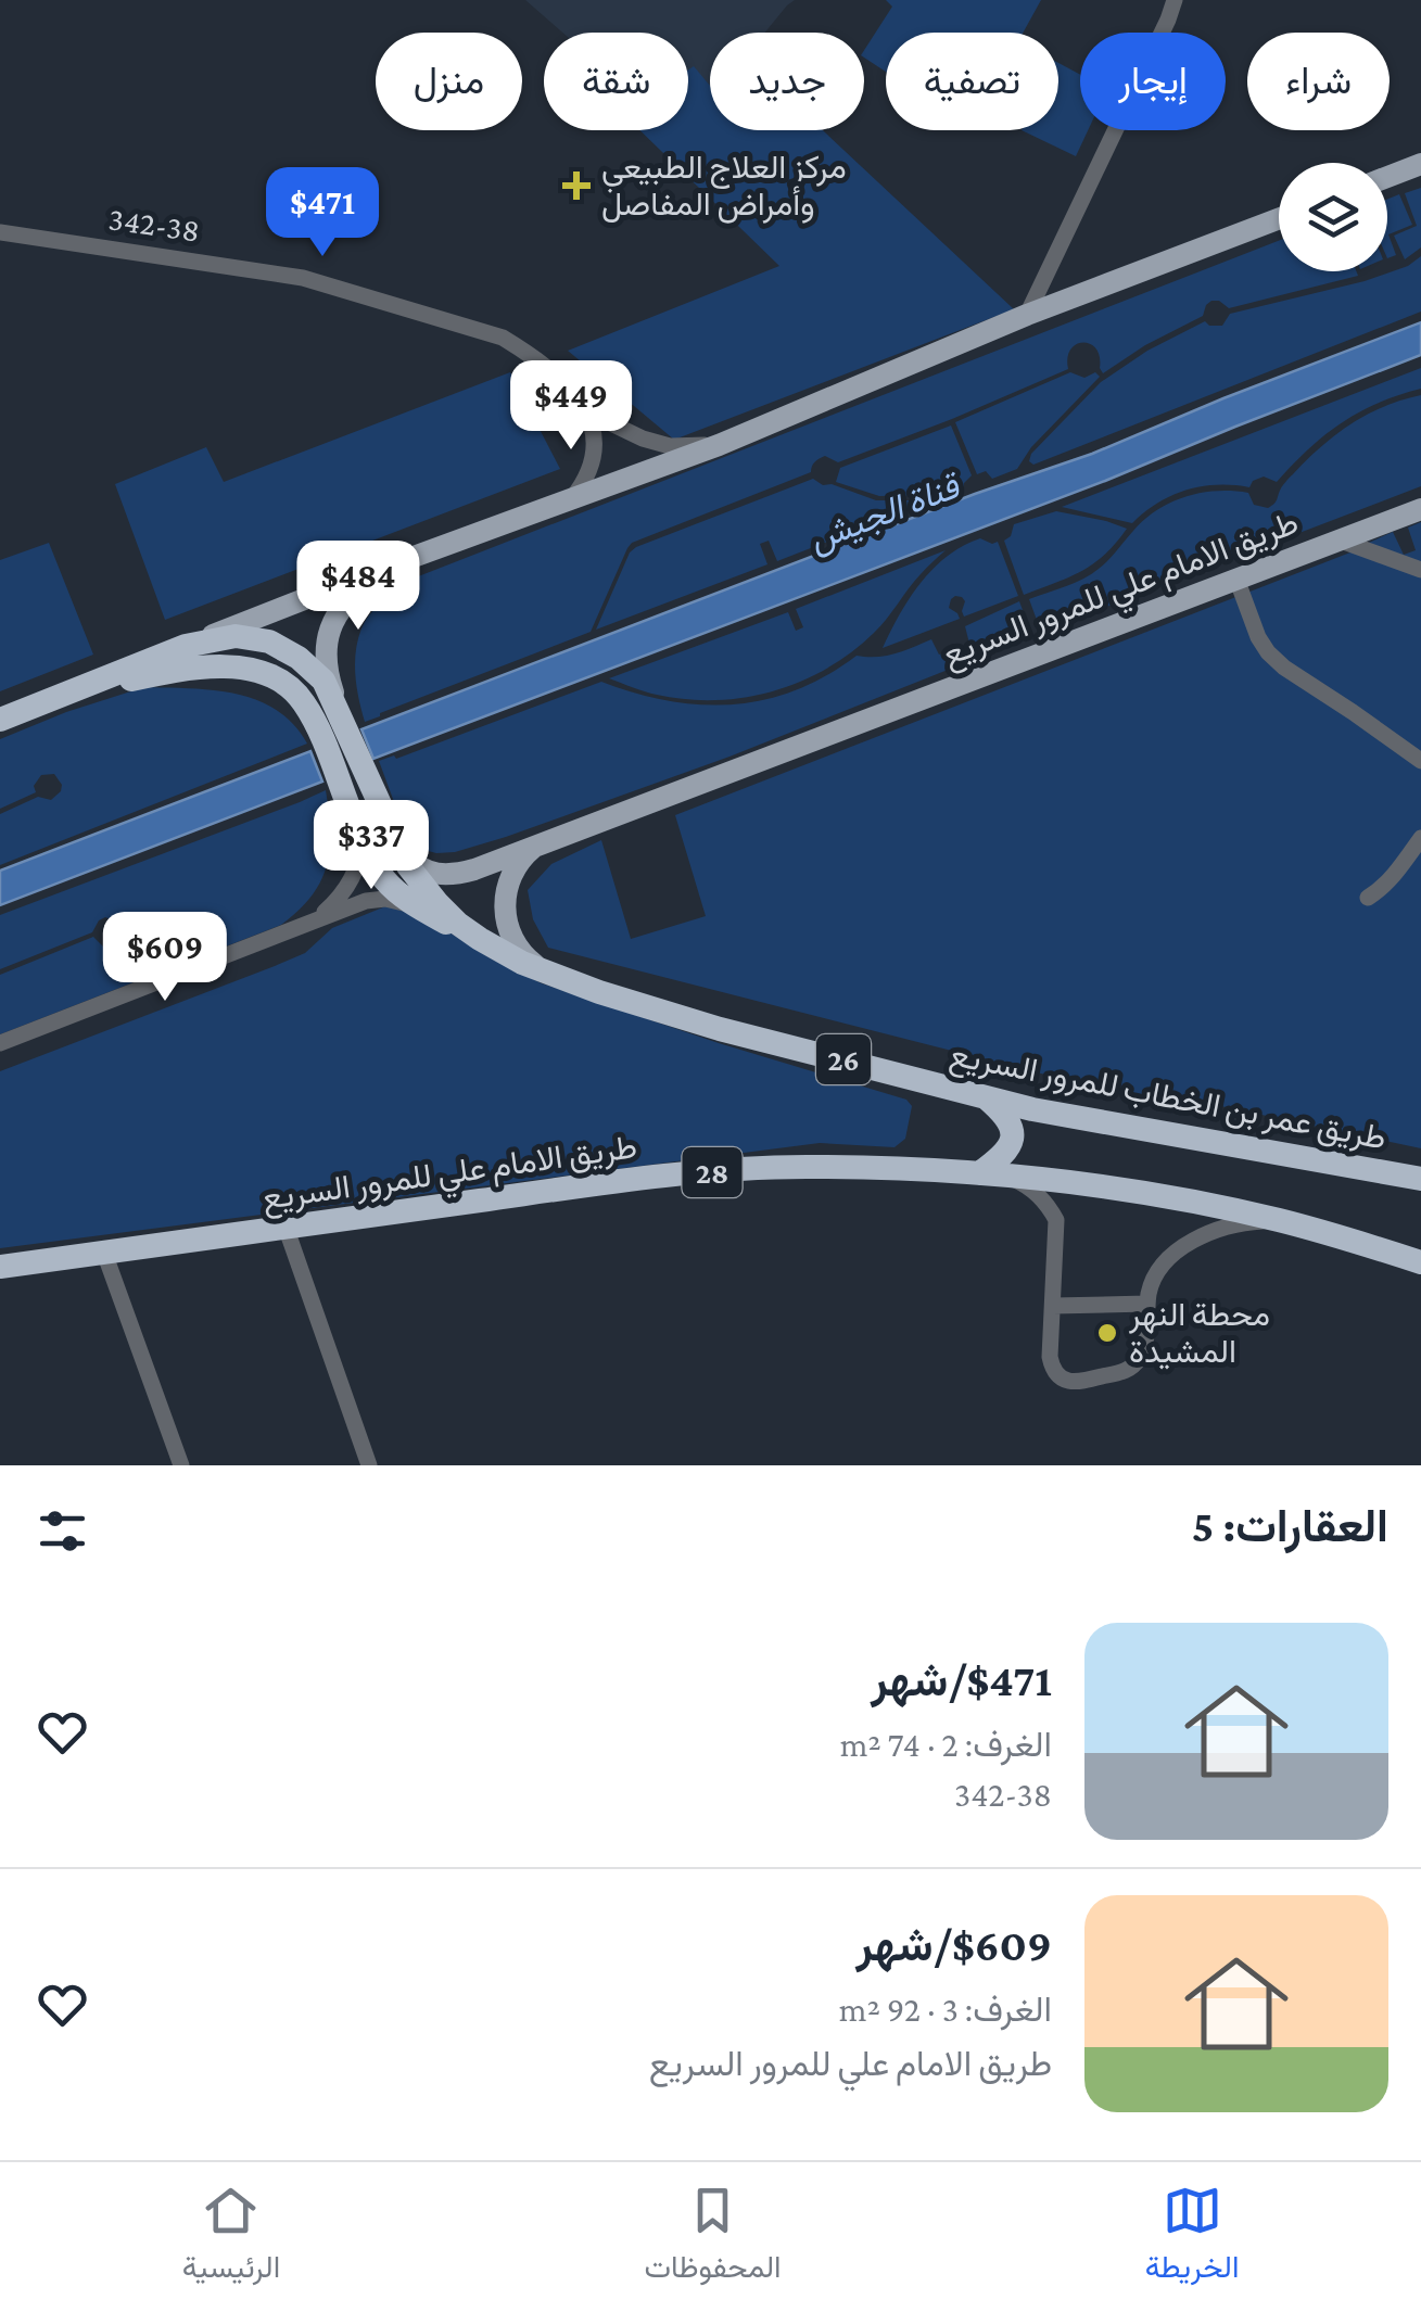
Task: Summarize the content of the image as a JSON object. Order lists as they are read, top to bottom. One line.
{"streets":{"highway":["طريق الامام علي للمرور السريع","26","طريق عمر بن الخطاب للمرور السريع","28"],"street":["342-38"]},"crossings":[["طريق الامام علي للمرور السريع","طريق عمر بن الخطاب للمرور السريع"]],"water":["قناة الجيش"],"places":{"health":["مركز العلاج الطبيعي وأمراض المفاصل"],"other":["محطة النهر المشيدة"]},"page":{"chip":["شراء","إيجار","تصفية","جديد","شقة","منزل"],"price":["$471","$449","$484","$337","$609"],"heading":"العقارات: 5","list":[{"name":"$471/شهر","note":"الغرف: 2 · 74 m² · 342-38"},{"name":"$609/شهر","note":"الغرف: 3 · 92 m² · طريق الامام علي للمرور السريع"}],"tabs":["الخريطة","المحفوظات","الرئيسية"]}}
